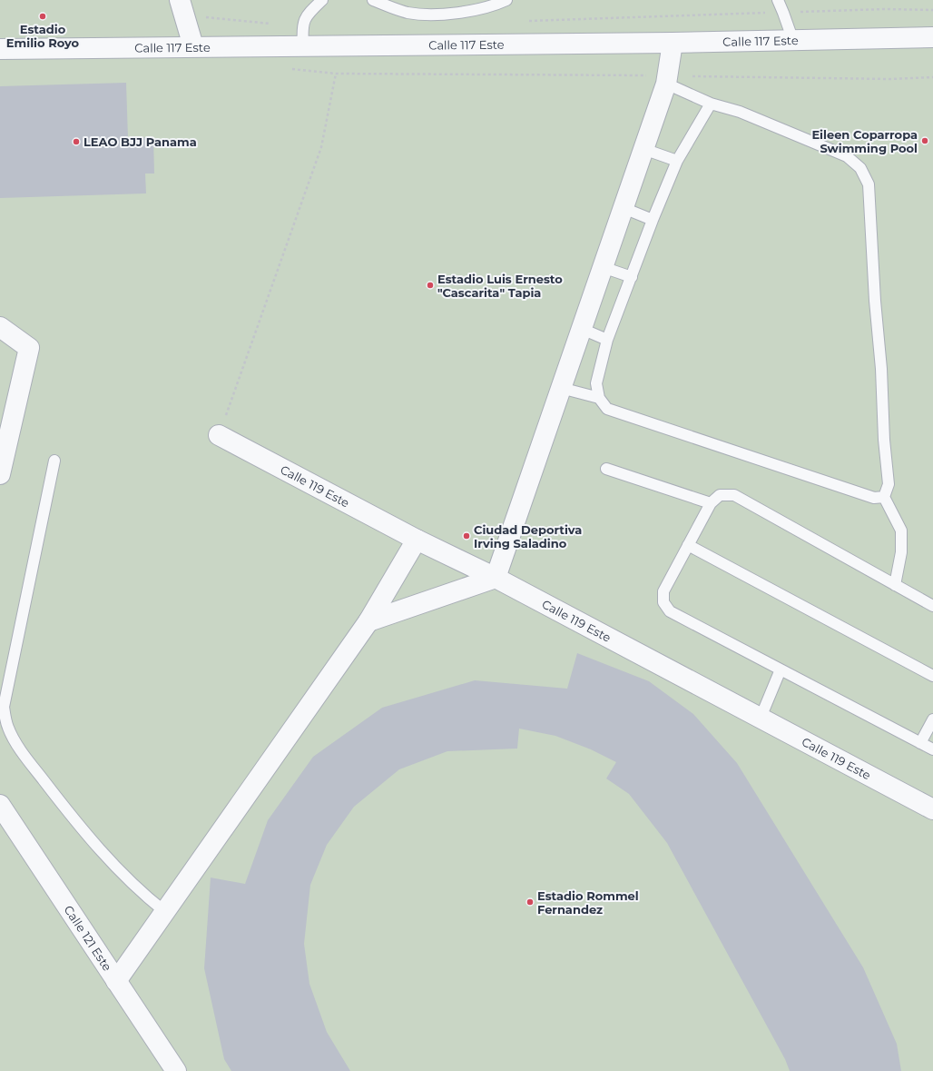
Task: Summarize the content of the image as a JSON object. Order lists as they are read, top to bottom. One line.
{"streets":{"street":["Calle 117 Este","Calle 119 Este","Calle 121 Este"]},"places":["Estadio Emilio Royo","Eileen Coparropa Swimming Pool","LEAO BJJ Panama","Estadio Luis Ernesto \"Cascarita\" Tapia","Ciudad Deportiva Irving Saladino","Estadio Rommel Fernandez"]}
